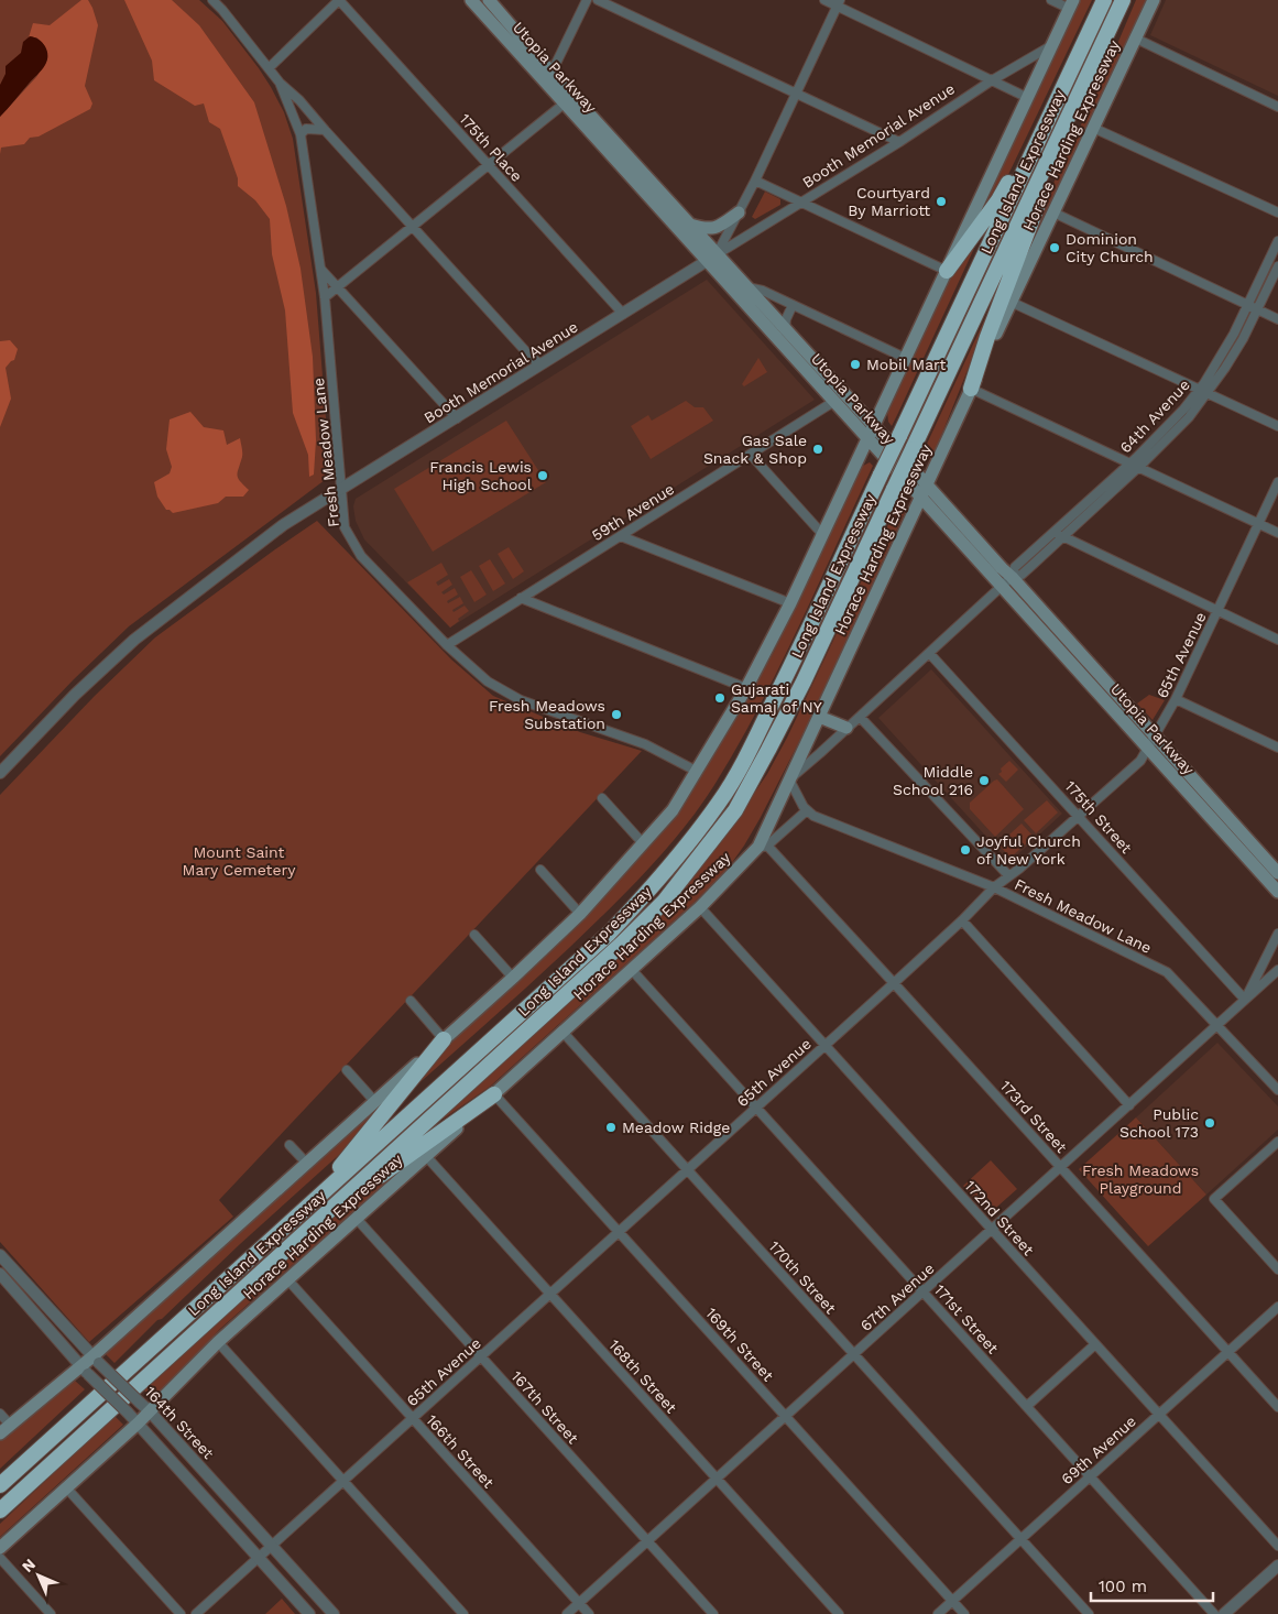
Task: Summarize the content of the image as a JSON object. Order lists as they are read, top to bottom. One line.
{"streets":{"highway":["Long Island Expressway"],"main road":["Utopia Parkway","Horace Harding Expressway"],"street":["Booth Memorial Avenue","175th Place","64th Avenue","Fresh Meadow Lane","59th Avenue","65th Avenue","175th Street","173rd Street","172nd Street","170th Street","67th Avenue","171st Street","169th Street","168th Street","167th Street","164th Street","69th Avenue","166th Street"]},"crossings":[["Utopia Parkway","Booth Memorial Avenue"],["Utopia Parkway","Horace Harding Expressway"],["Utopia Parkway","64th Avenue"],["Utopia Parkway","59th Avenue"],["Utopia Parkway","65th Avenue"],["Booth Memorial Avenue","175th Place"],["Booth Memorial Avenue","Fresh Meadow Lane"],["Horace Harding Expressway","64th Avenue"],["Horace Harding Expressway","173rd Street"],["Horace Harding Expressway","172nd Street"],["Horace Harding Expressway","170th Street"],["Horace Harding Expressway","171st Street"],["Horace Harding Expressway","169th Street"],["Horace Harding Expressway","168th Street"],["Horace Harding Expressway","167th Street"],["Horace Harding Expressway","164th Street"],["Horace Harding Expressway","166th Street"],["64th Avenue","175th Street"],["Fresh Meadow Lane","59th Avenue"],["Fresh Meadow Lane","65th Avenue"],["Fresh Meadow Lane","67th Avenue"],["65th Avenue","175th Street"],["65th Avenue","173rd Street"],["65th Avenue","172nd Street"],["65th Avenue","170th Street"],["65th Avenue","171st Street"],["65th Avenue","169th Street"],["65th Avenue","168th Street"],["65th Avenue","167th Street"],["65th Avenue","164th Street"],["65th Avenue","166th Street"],["175th Street","67th Avenue"],["173rd Street","67th Avenue"],["173rd Street","69th Avenue"],["172nd Street","67th Avenue"],["172nd Street","69th Avenue"],["170th Street","67th Avenue"],["170th Street","69th Avenue"],["67th Avenue","171st Street"],["67th Avenue","169th Street"],["67th Avenue","168th Street"],["67th Avenue","167th Street"],["67th Avenue","166th Street"],["171st Street","69th Avenue"],["169th Street","69th Avenue"]],"parks":["Mount Saint Mary Cemetery","Fresh Meadows Playground"],"places":["Courtyard By Marriott","Dominion City Church","Mobil Mart","Gas Sale Snack & Shop","Francis Lewis High School","Gujarati Samaj of NY","Fresh Meadows Substation","Middle School 216","Joyful Church of New York","Public School 173","Meadow Ridge"],"scale_bar":"100 m","north":"top left"}
